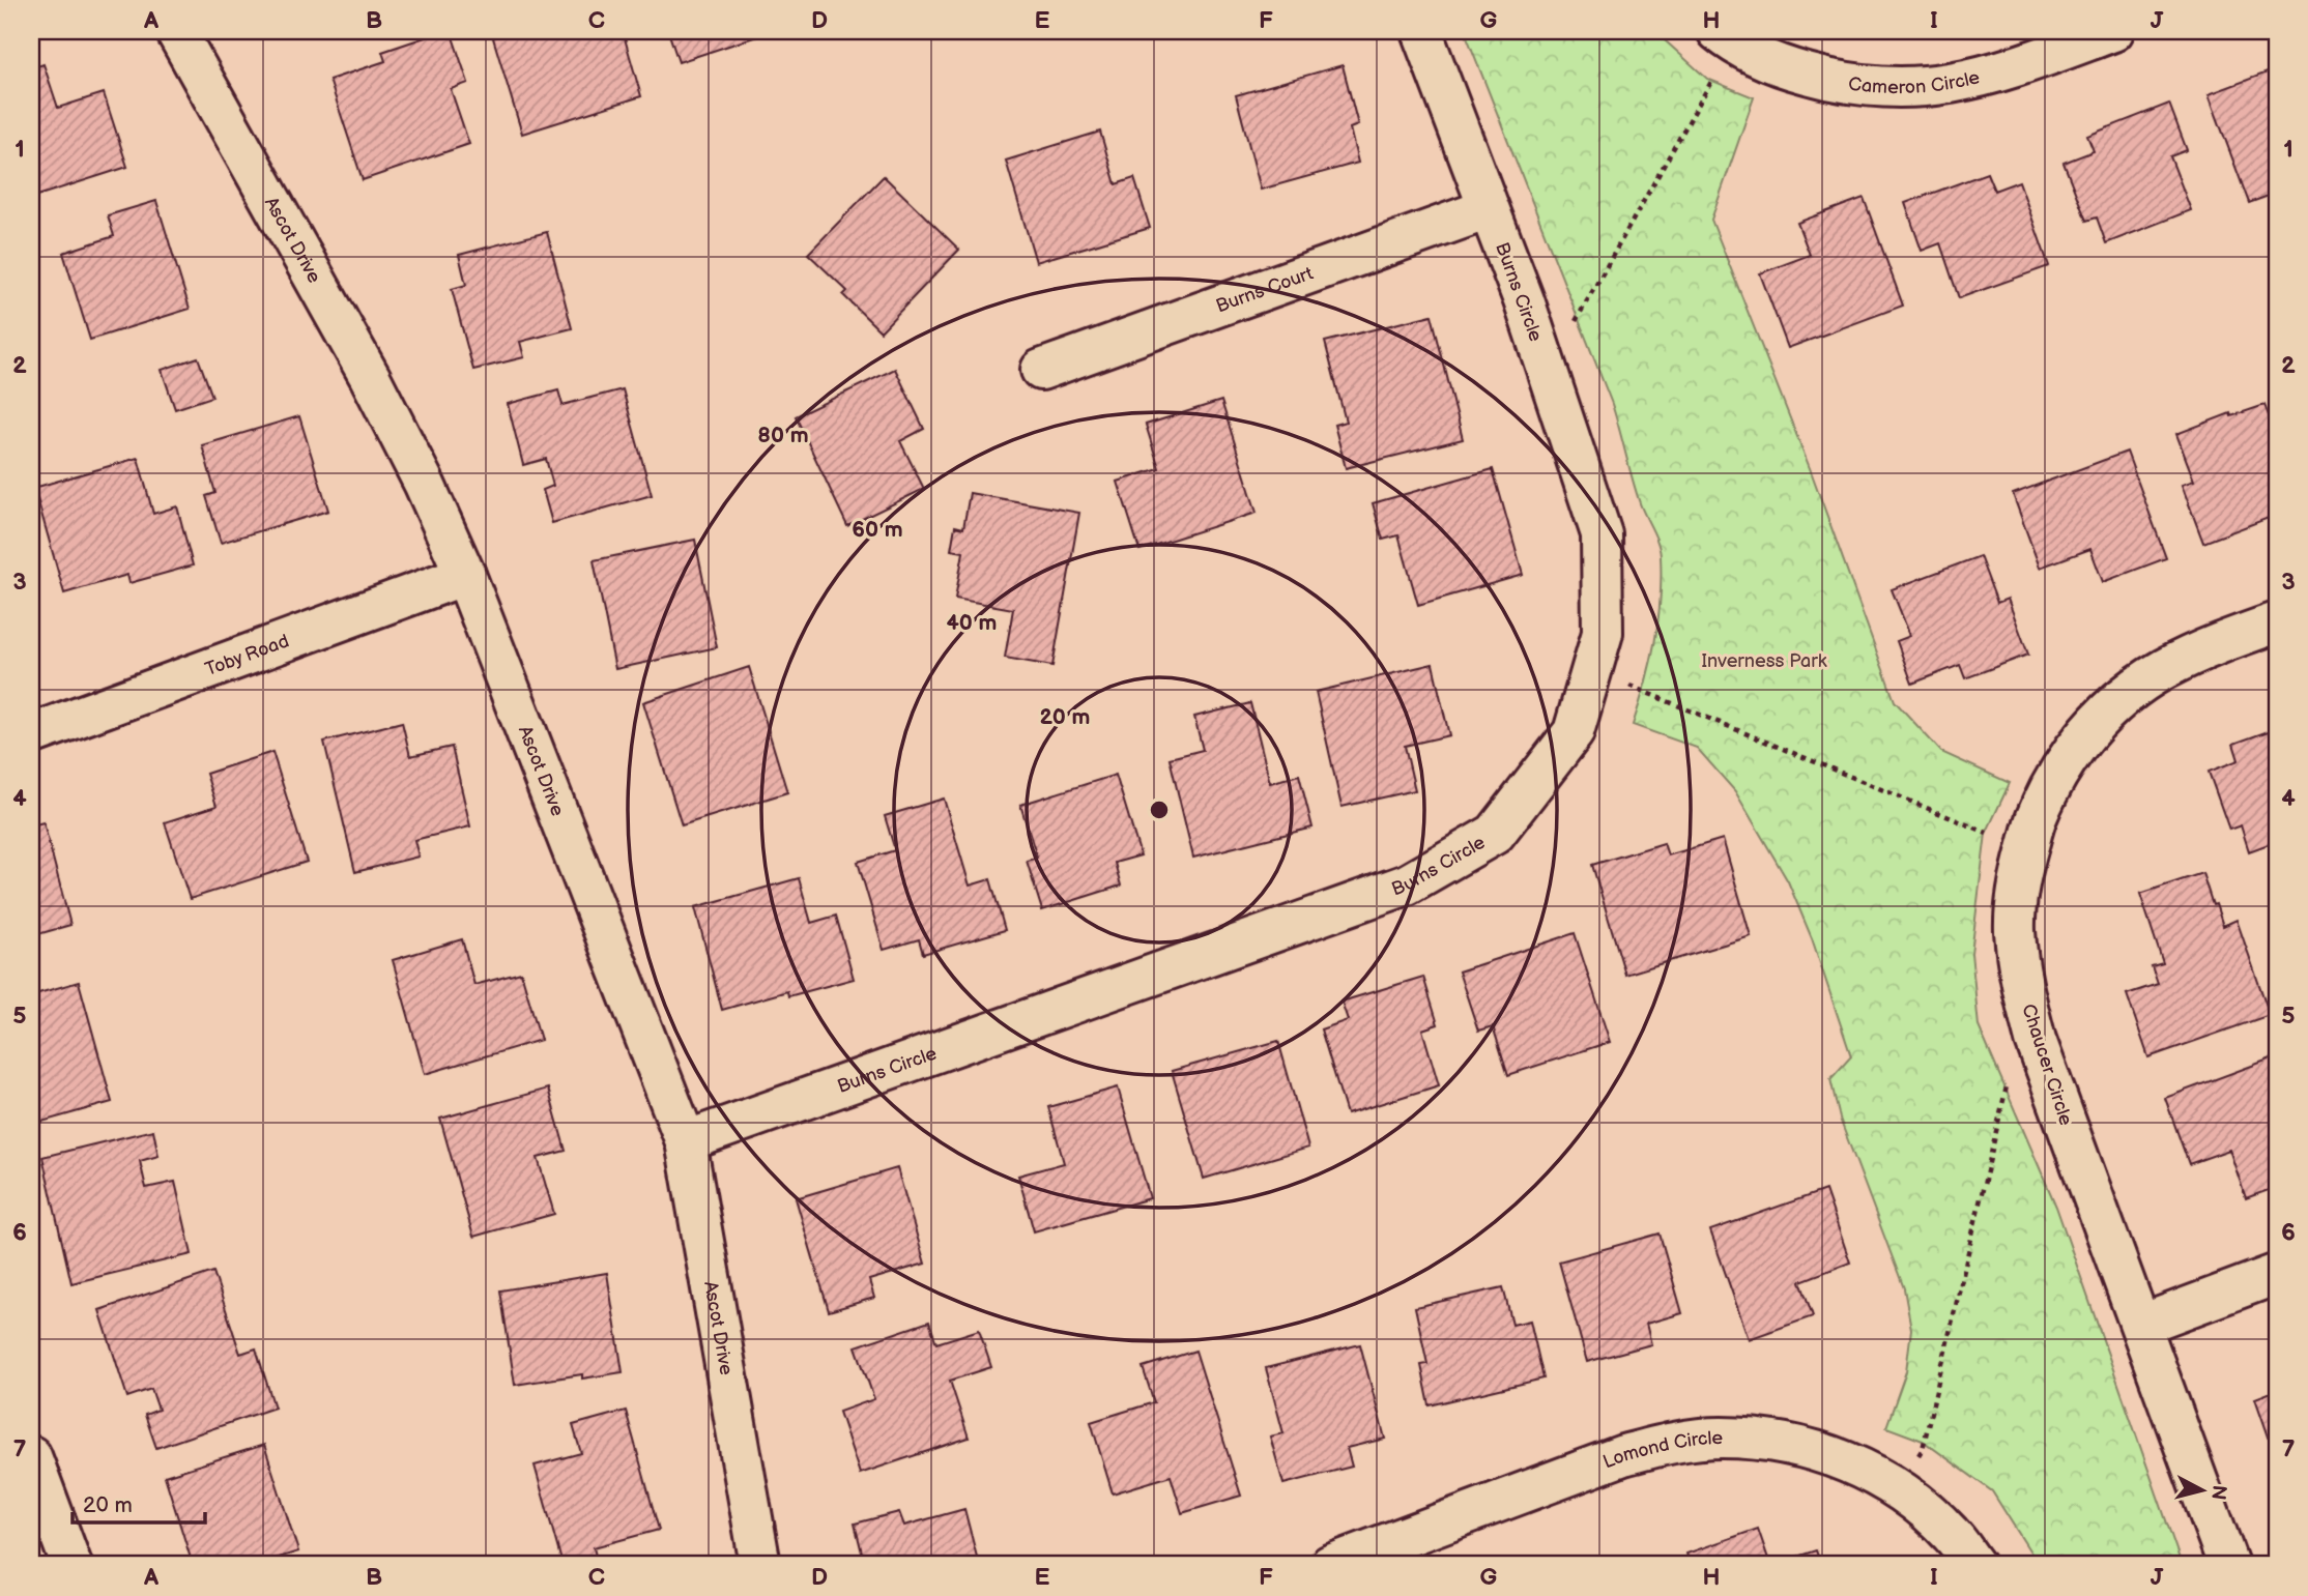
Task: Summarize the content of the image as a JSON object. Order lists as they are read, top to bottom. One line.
{"streets":{"street":["Cameron Circle","Ascot Drive","Burns Court","Burns Circle","Toby Road","Chaucer Circle","Lomond Circle"]},"crossings":[["Ascot Drive","Burns Circle"],["Ascot Drive","Toby Road"],["Burns Court","Burns Circle"]],"parks":["Inverness Park"],"scale_bar":"20 m","north":"right","grid":{"columns":["A","B","C","D","E","F","G","H","I","J"],"rows":["1","2","3","4","5","6","7"]},"rings":["80 m","60 m","40 m","20 m"]}
